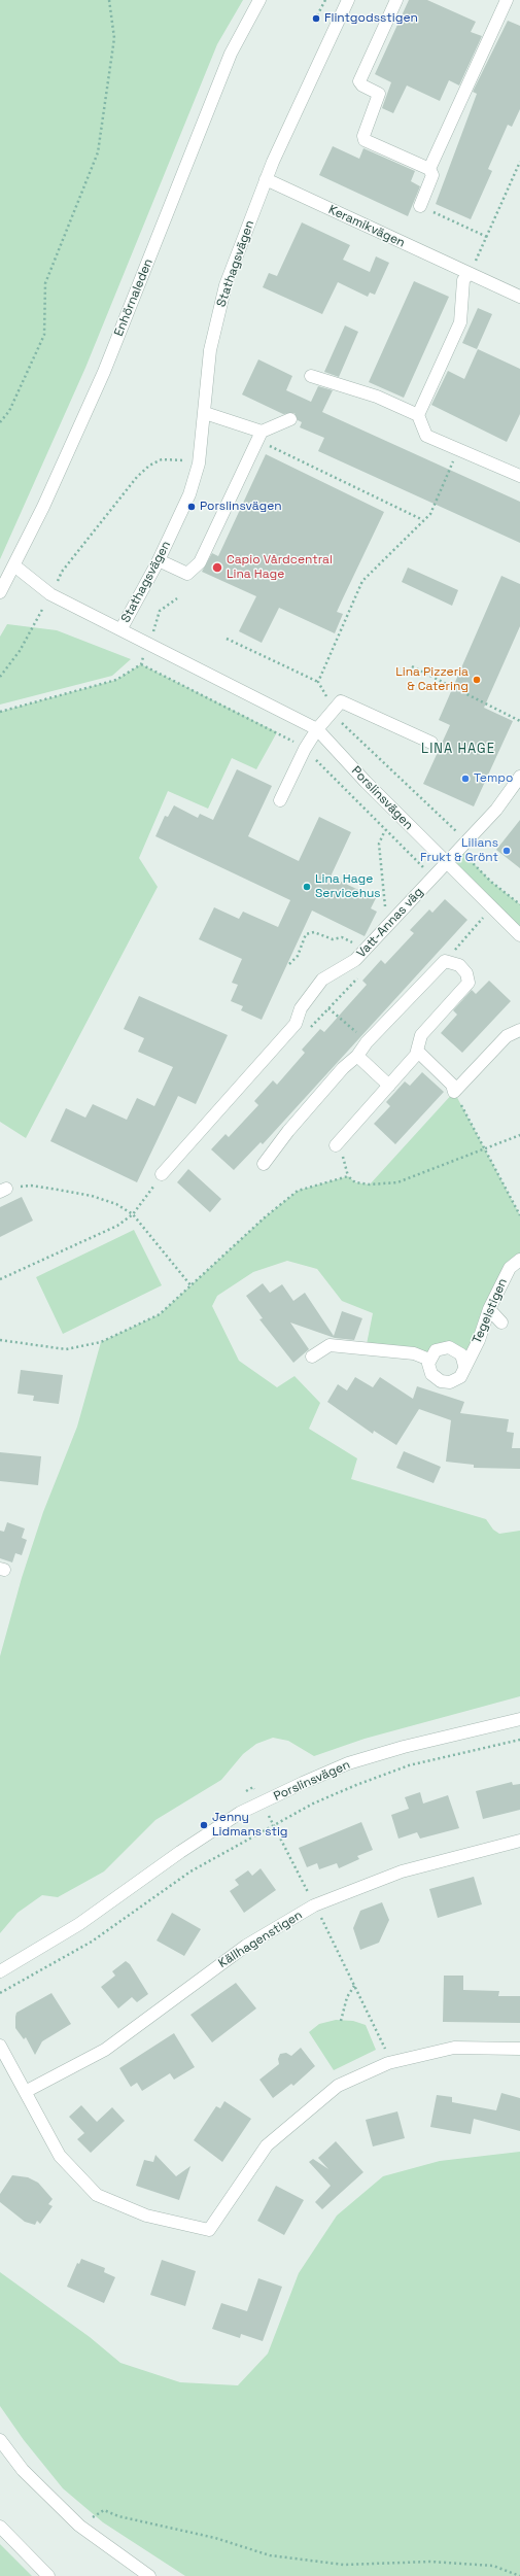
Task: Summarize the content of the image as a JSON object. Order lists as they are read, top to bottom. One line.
{"streets":{"street":["Keramikvägen","Stathagsvägen","Enhörnaleden","Porslinsvägen","Vatt-Annas väg","Tegelstigen","Källhagenstigen"]},"crossings":[["Keramikvägen","Stathagsvägen"],["Stathagsvägen","Porslinsvägen"],["Enhörnaleden","Porslinsvägen"],["Porslinsvägen","Vatt-Annas väg"]],"districts":["LINA HAGE"],"places":["Flintgodsstigen","Porslinsvägen","Capio Vårdcentral Lina Hage","Lina Pizzeria & Catering","Tempo","Lilians Frukt & Grönt","Lina Hage Servicehus","Jenny Lidmans stig"]}
